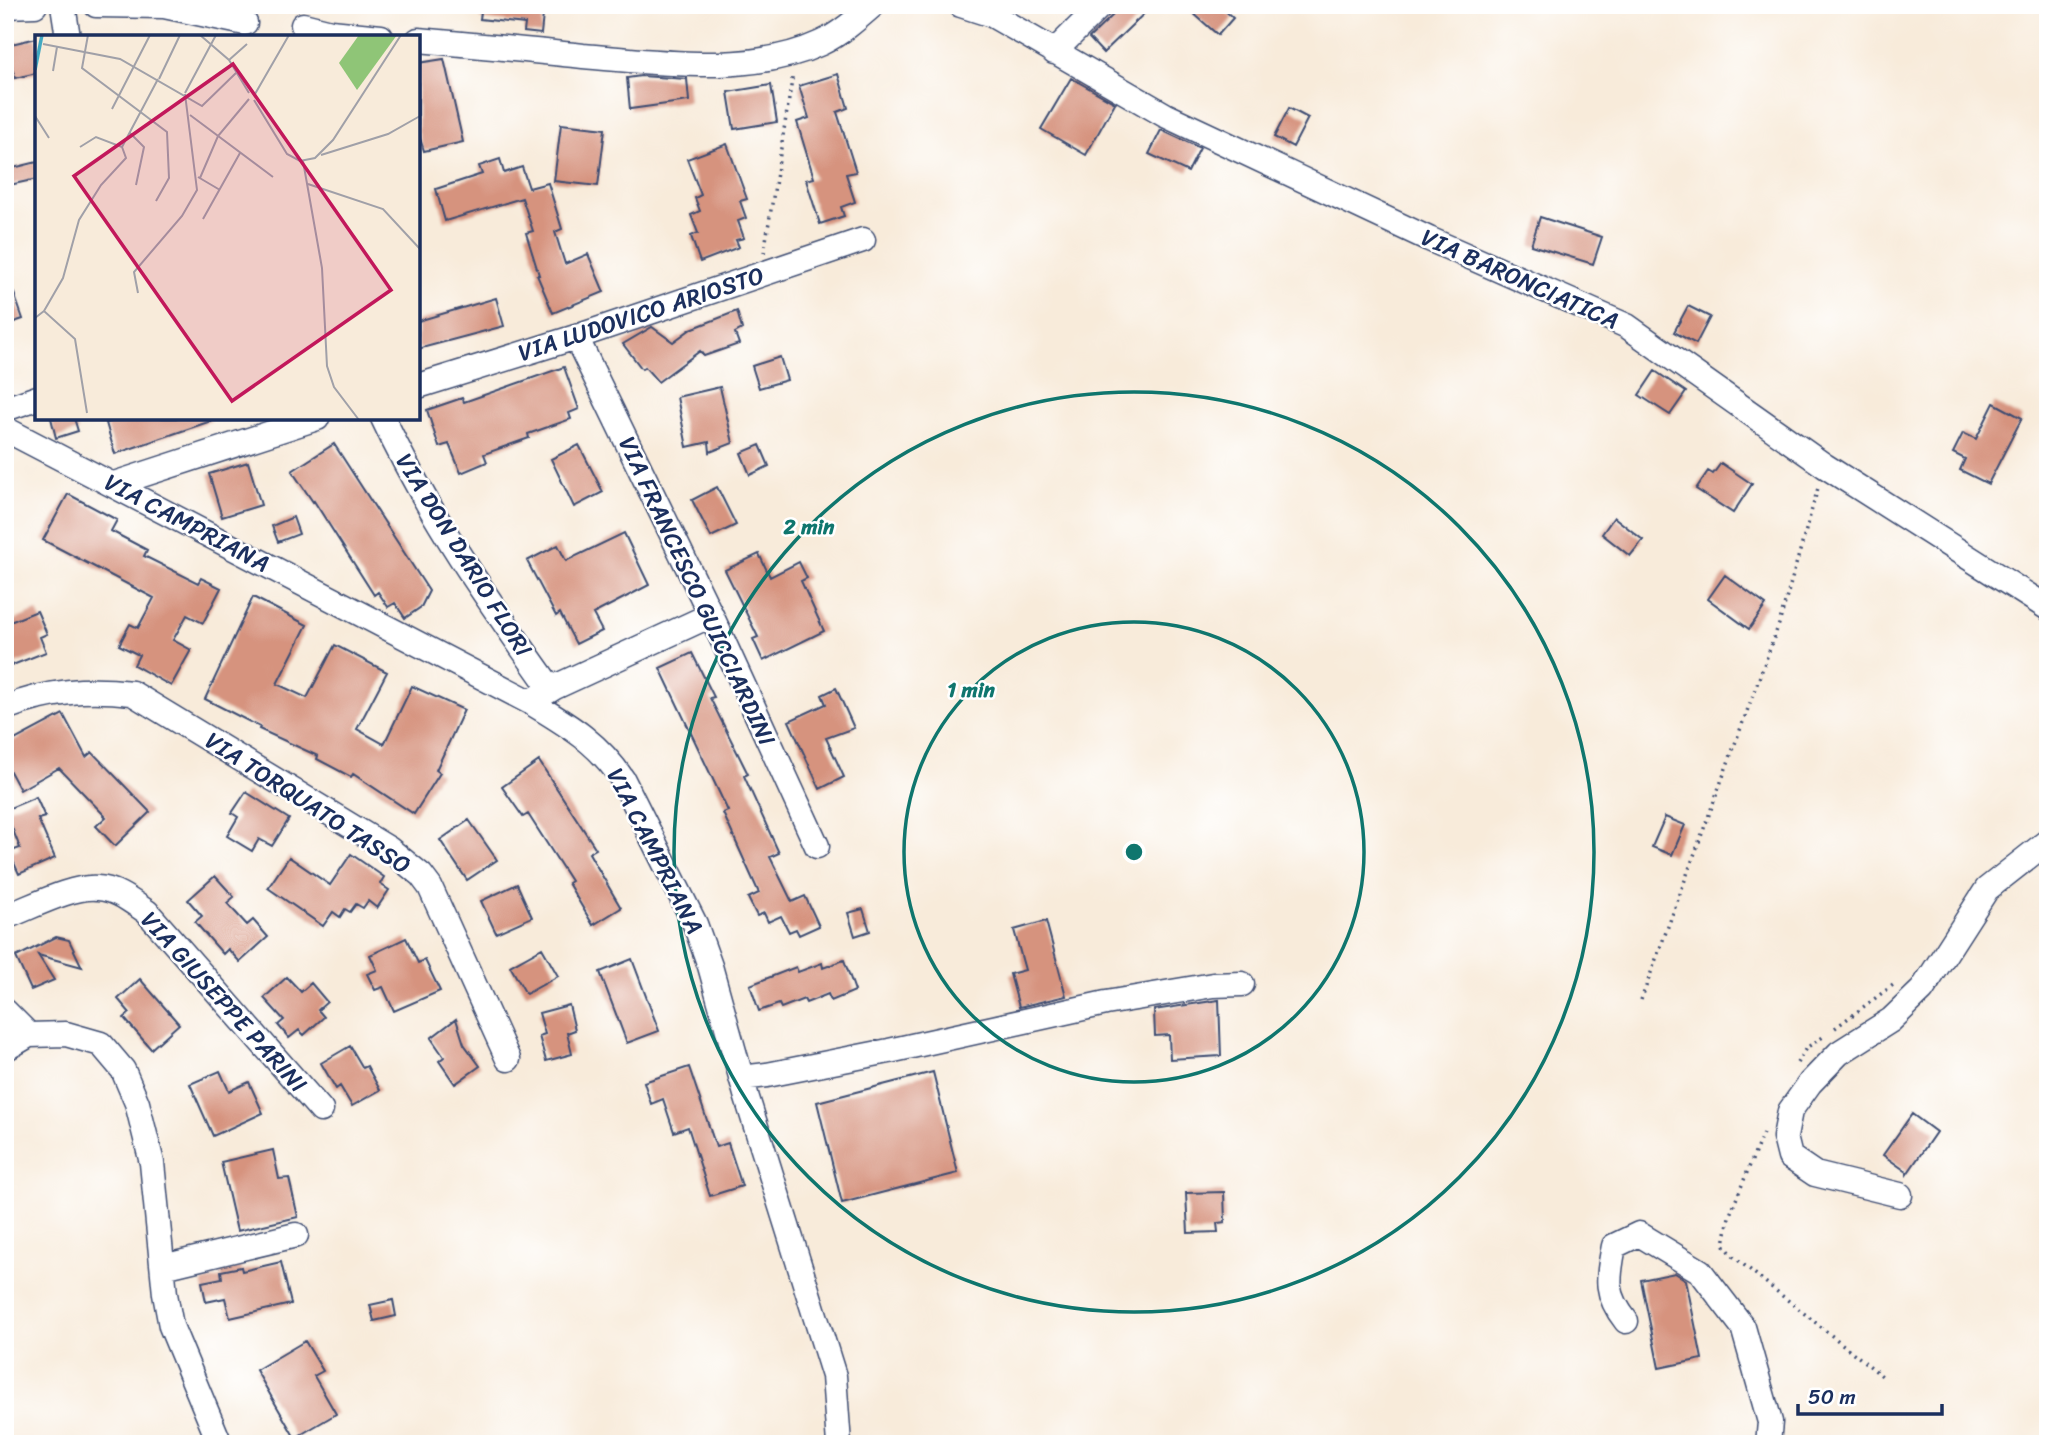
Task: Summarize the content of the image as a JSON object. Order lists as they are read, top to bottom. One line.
{"streets":{"street":["VIA BARONCIATICA","VIA LUDOVICO ARIOSTO","VIA CAMPRIANA","VIA DON DARIO FLORI","VIA FRANCESCO GUICCIARDINI","VIA TORQUATO TASSO","VIA GIUSEPPE PARINI"]},"crossings":[["VIA LUDOVICO ARIOSTO","VIA FRANCESCO GUICCIARDINI"],["VIA CAMPRIANA","VIA DON DARIO FLORI"]],"scale_bar":"50 m","rings":["2 min","1 min"]}
